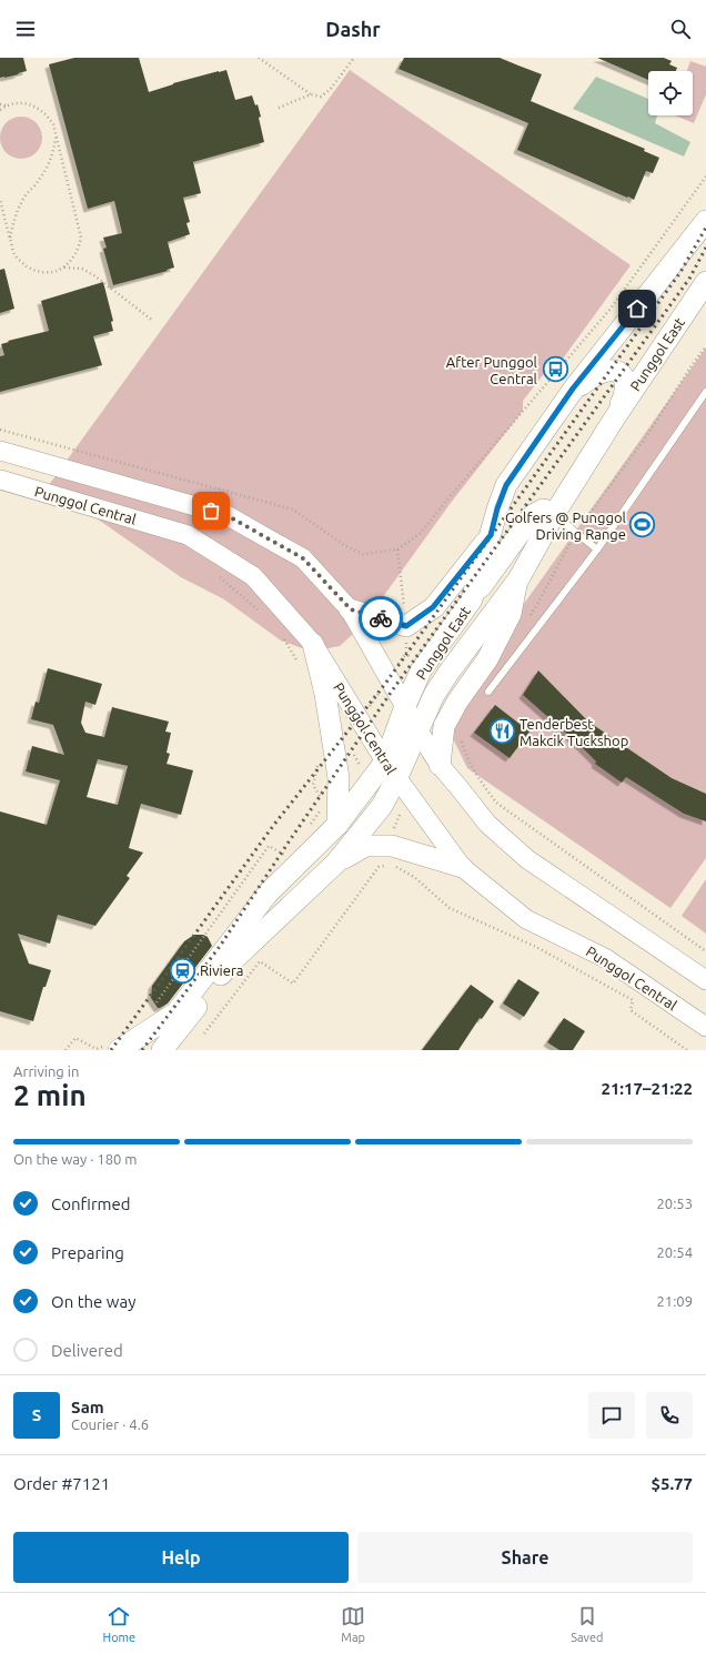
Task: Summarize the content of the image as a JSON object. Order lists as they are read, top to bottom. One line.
{"streets":{"main road":["Punggol East","Punggol Central"]},"crossings":[["Punggol East","Punggol Central"]],"places":{"bus stop":["After Punggol Central"],"sports":["Golfers @ Punggol Driving Range"],"restaurant":["Tenderbest Makcik Tuckshop"],"station":["Riviera"]},"page":{"header":"Dashr","heading":["2 min","Arriving in","21:17–21:22"],"panel":["Sam","Courier · 4.6","Order #7121","$5.77"],"bar":"On the way · 180 m","list":[["Confirmed","20:53"],["Preparing","20:54"],["On the way","21:09"],"Delivered"],"round":"S","buttons":["Help","Share"],"tabs":["Home","Map","Saved"]}}
